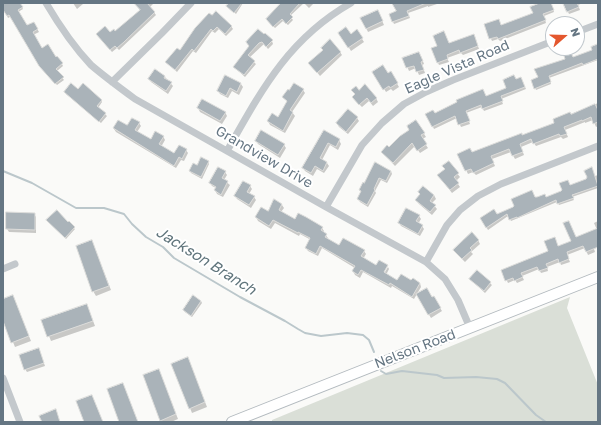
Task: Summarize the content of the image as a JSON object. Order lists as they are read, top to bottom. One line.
{"streets":{"street":["Eagle Vista Road","Grandview Drive","Nelson Road"]},"crossings":[["Eagle Vista Road","Grandview Drive"],["Grandview Drive","Nelson Road"]],"water":["Jackson Branch"],"north":"right"}
